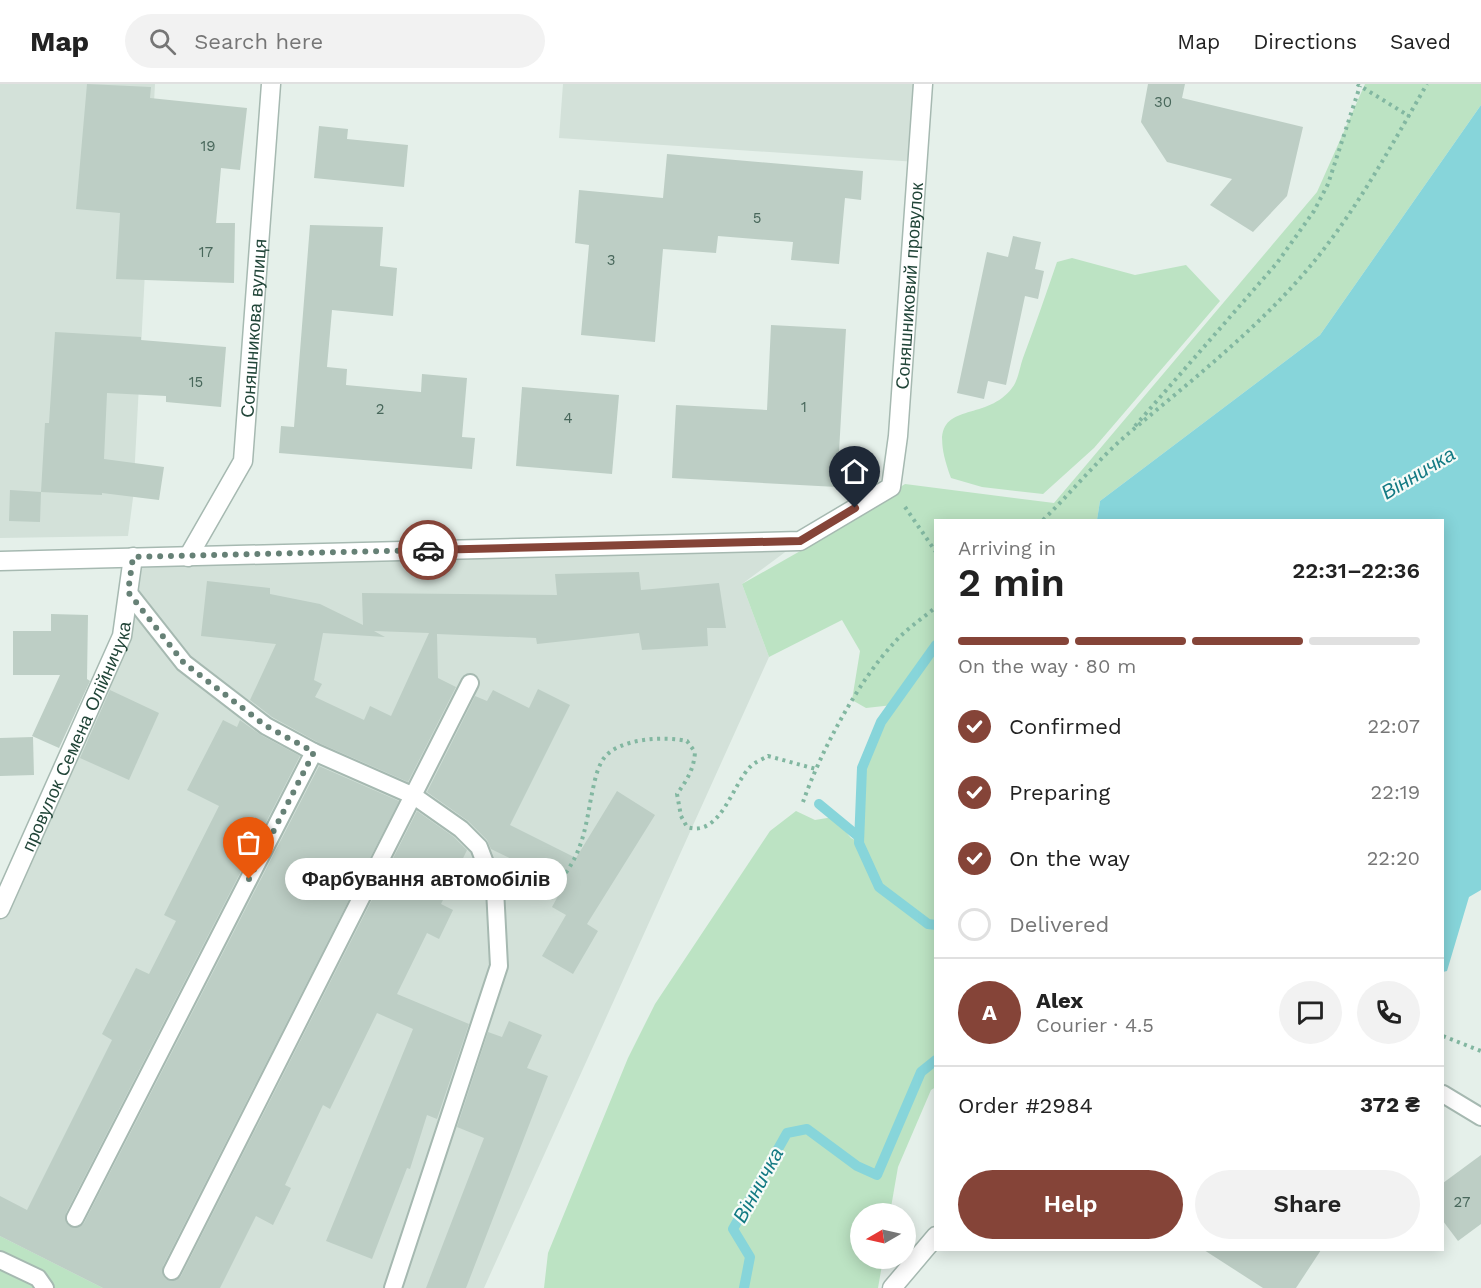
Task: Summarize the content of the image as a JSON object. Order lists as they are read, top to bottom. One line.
{"streets":{"street":["Соняшниковий провулок","Соняшникова вулиця","провулок Семена Олійничука"]},"water":["Вінничка"],"places":["Фарбування автомобілів"],"house_numbers":["30","19","5","17","3","15","1","2","4","27"],"north":"left","page":{"header":"Map","search":"Search here","nav":["Map","Directions","Saved"],"heading":["2 min","Arriving in","22:31–22:36"],"panel":["Alex","Courier · 4.5","Order #2984","372 ₴"],"bar":"On the way · 80 m","list":[["Confirmed","22:07"],["Preparing","22:19"],["On the way","22:20"],"Delivered"],"bubble":"Фарбування автомобілів","round":"A","buttons":["Help","Share"]}}
